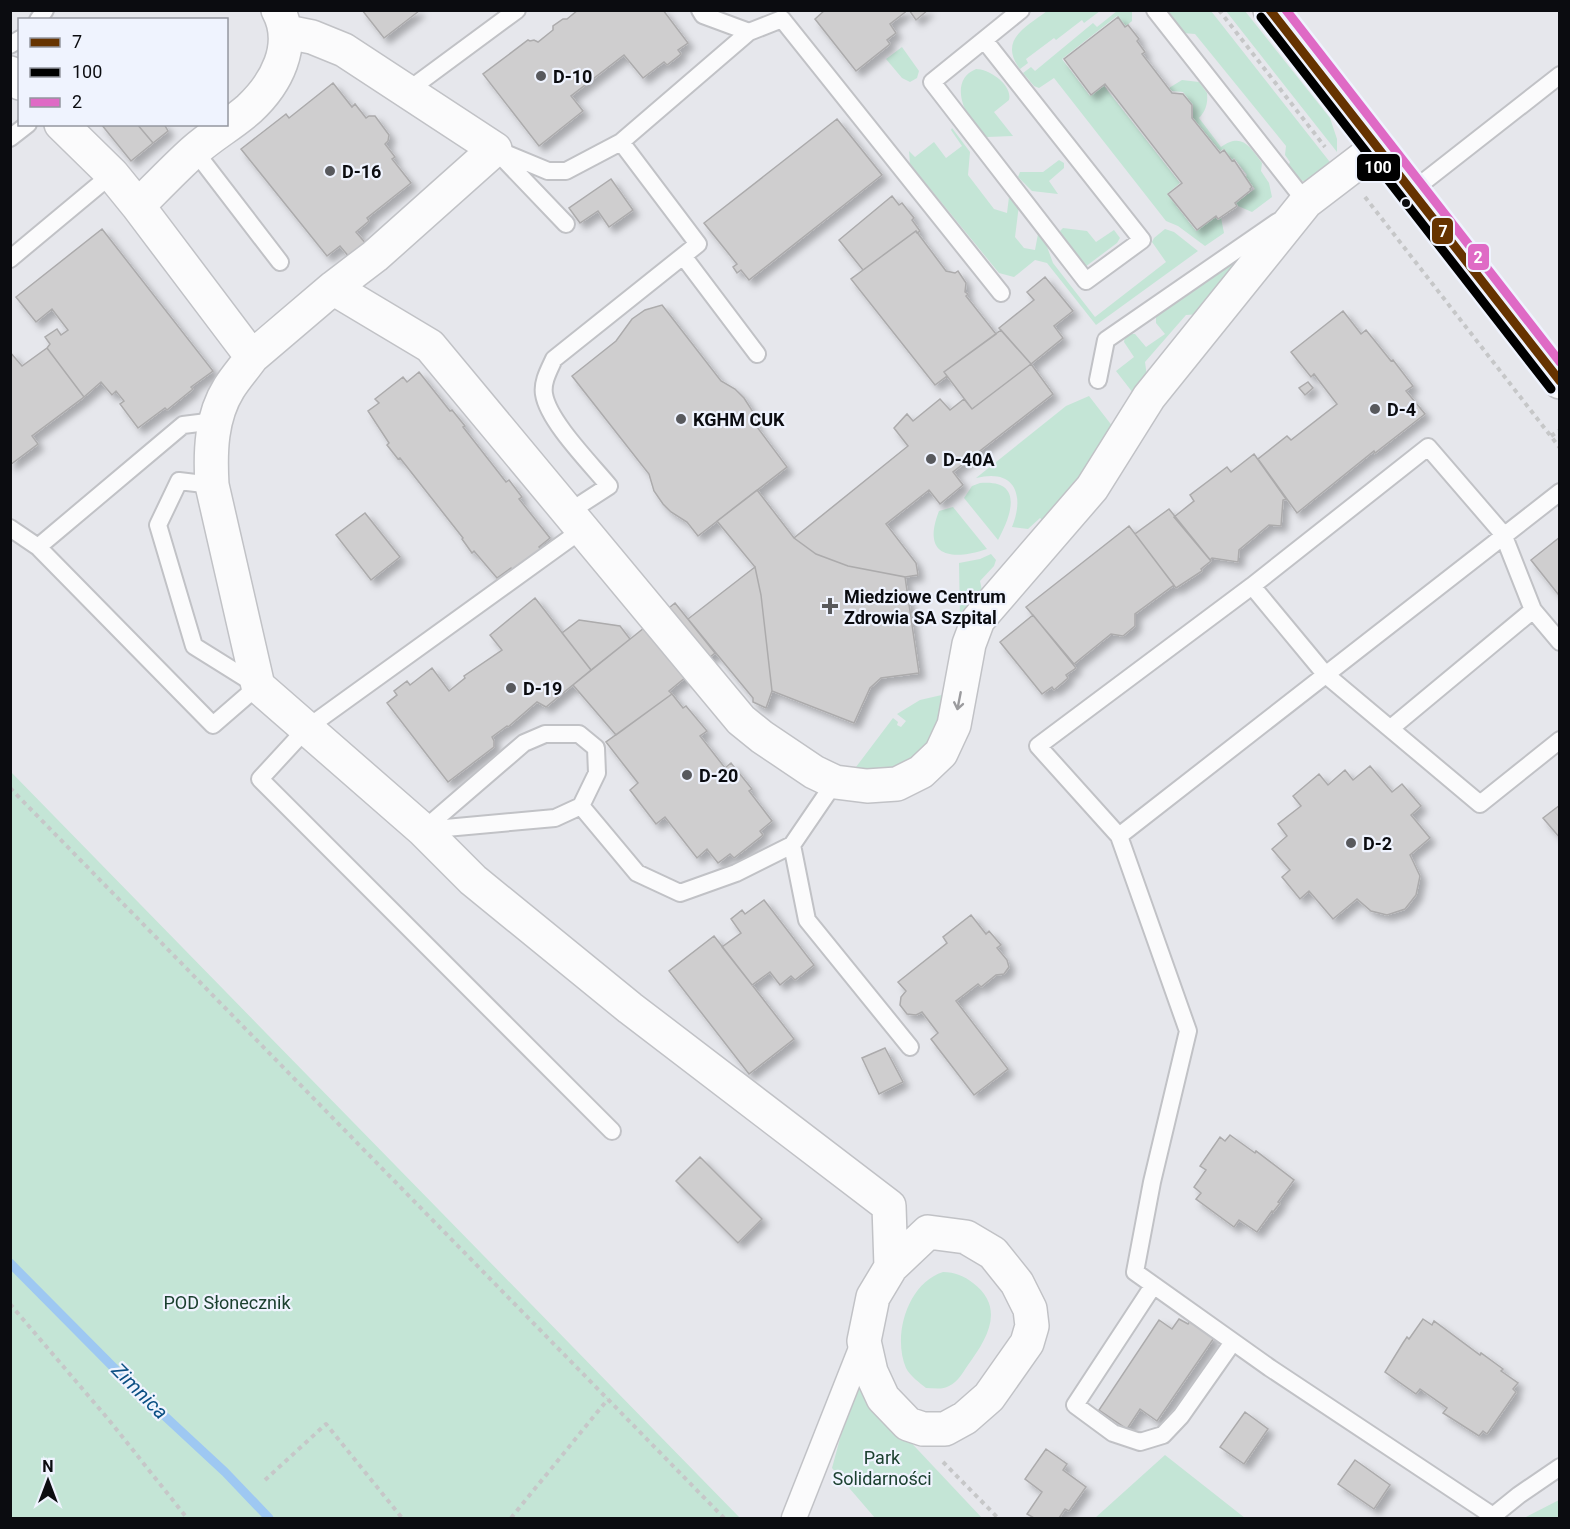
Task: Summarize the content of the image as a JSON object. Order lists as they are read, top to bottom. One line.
{"water":["Zimnica"],"parks":["POD Słonecznik","Park Solidarności"],"places":{"other":["D-10","D-16","D-4","KGHM CUK","D-40A","D-19","D-20","D-2"],"health":["Miedziowe Centrum Zdrowia SA Szpital"]},"lines":["transit line 7","transit line 2","transit line 100"],"legend":["7","100","2"],"north":"top"}
